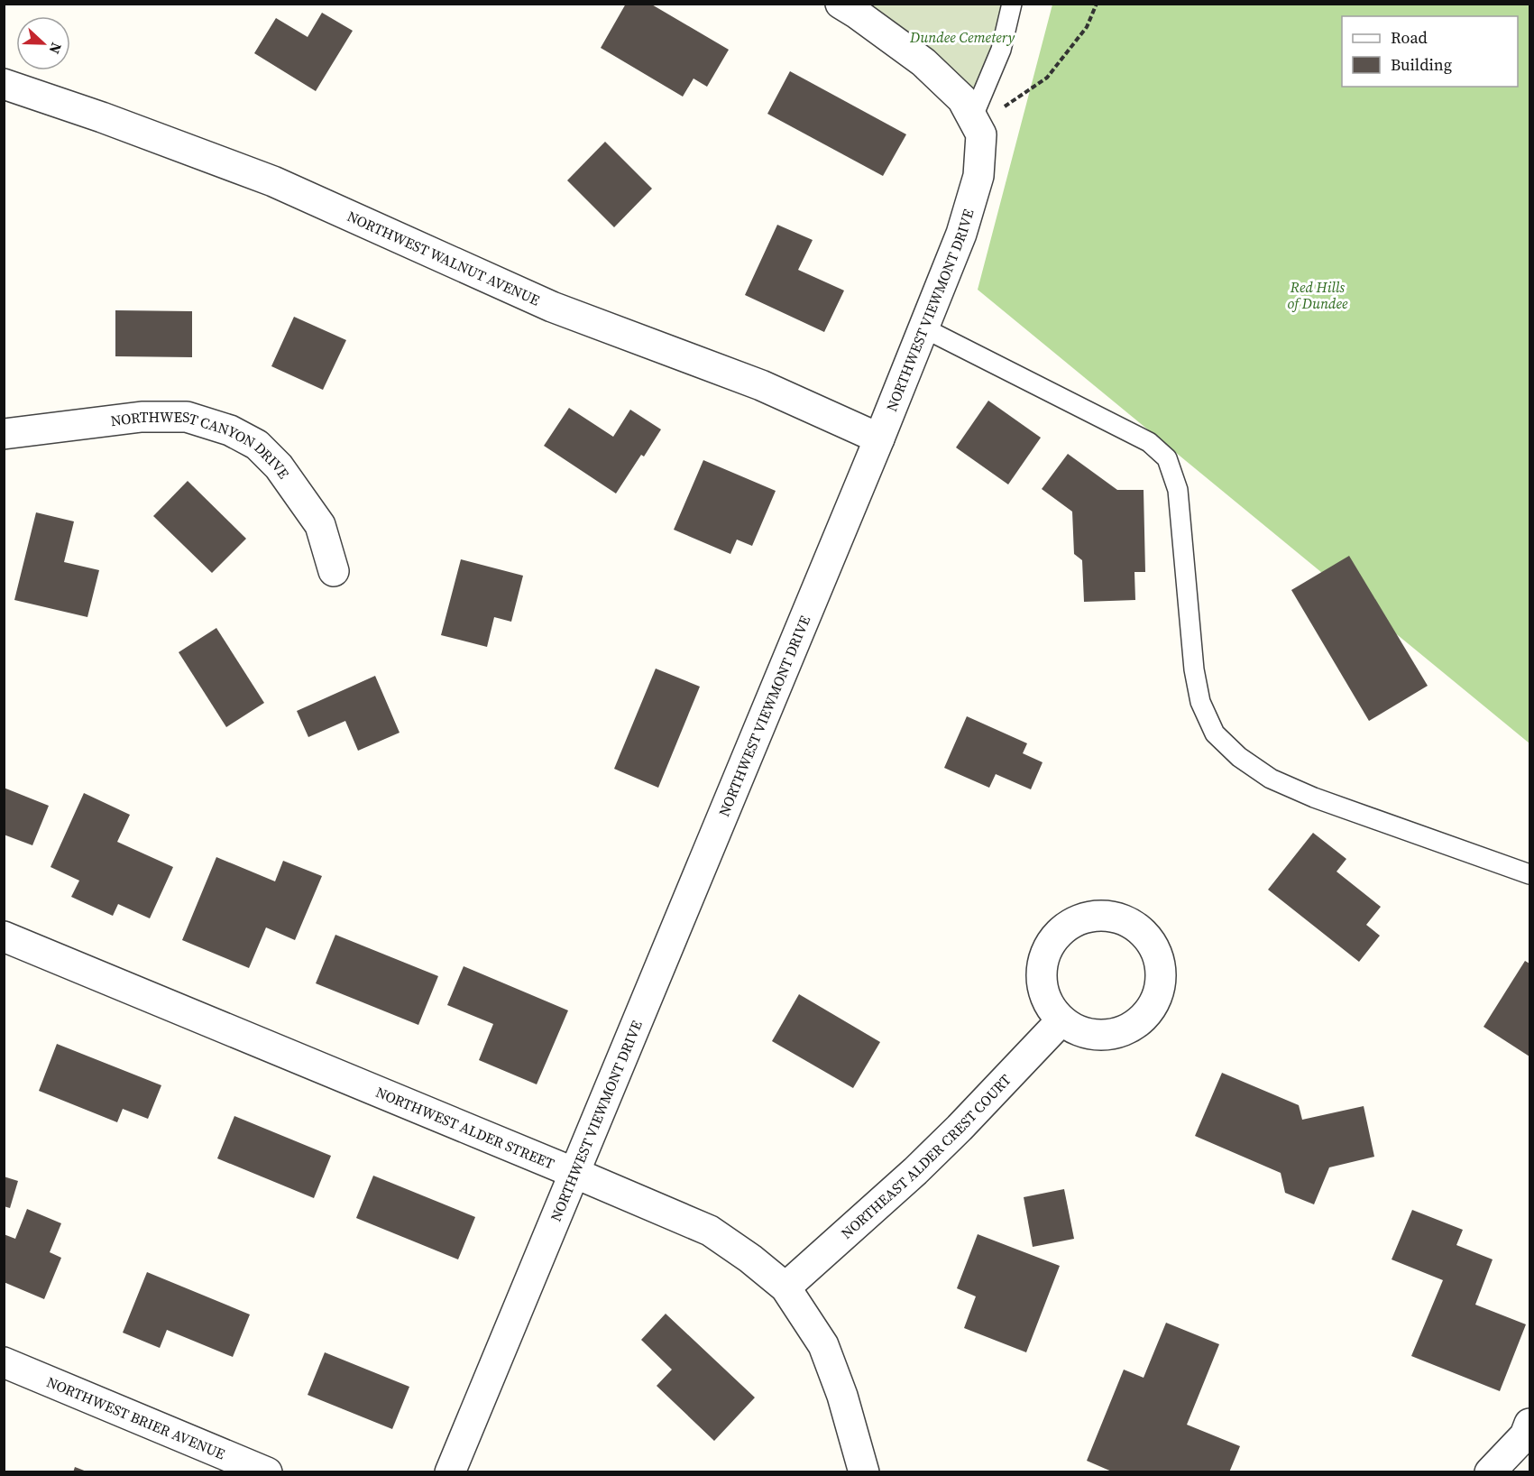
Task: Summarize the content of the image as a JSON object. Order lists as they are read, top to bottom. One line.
{"streets":{"street":["NORTHWEST WALNUT AVENUE","NORTHWEST VIEWMONT DRIVE","NORTHWEST CANYON DRIVE","NORTHWEST ALDER STREET","NORTHEAST ALDER CREST COURT","NORTHWEST BRIER AVENUE"]},"crossings":[["NORTHWEST WALNUT AVENUE","NORTHWEST VIEWMONT DRIVE"],["NORTHWEST VIEWMONT DRIVE","NORTHWEST ALDER STREET"],["NORTHWEST ALDER STREET","NORTHEAST ALDER CREST COURT"]],"parks":["Dundee Cemetery","Red Hills of Dundee"],"legend":["Road","Building"],"north":"right"}
